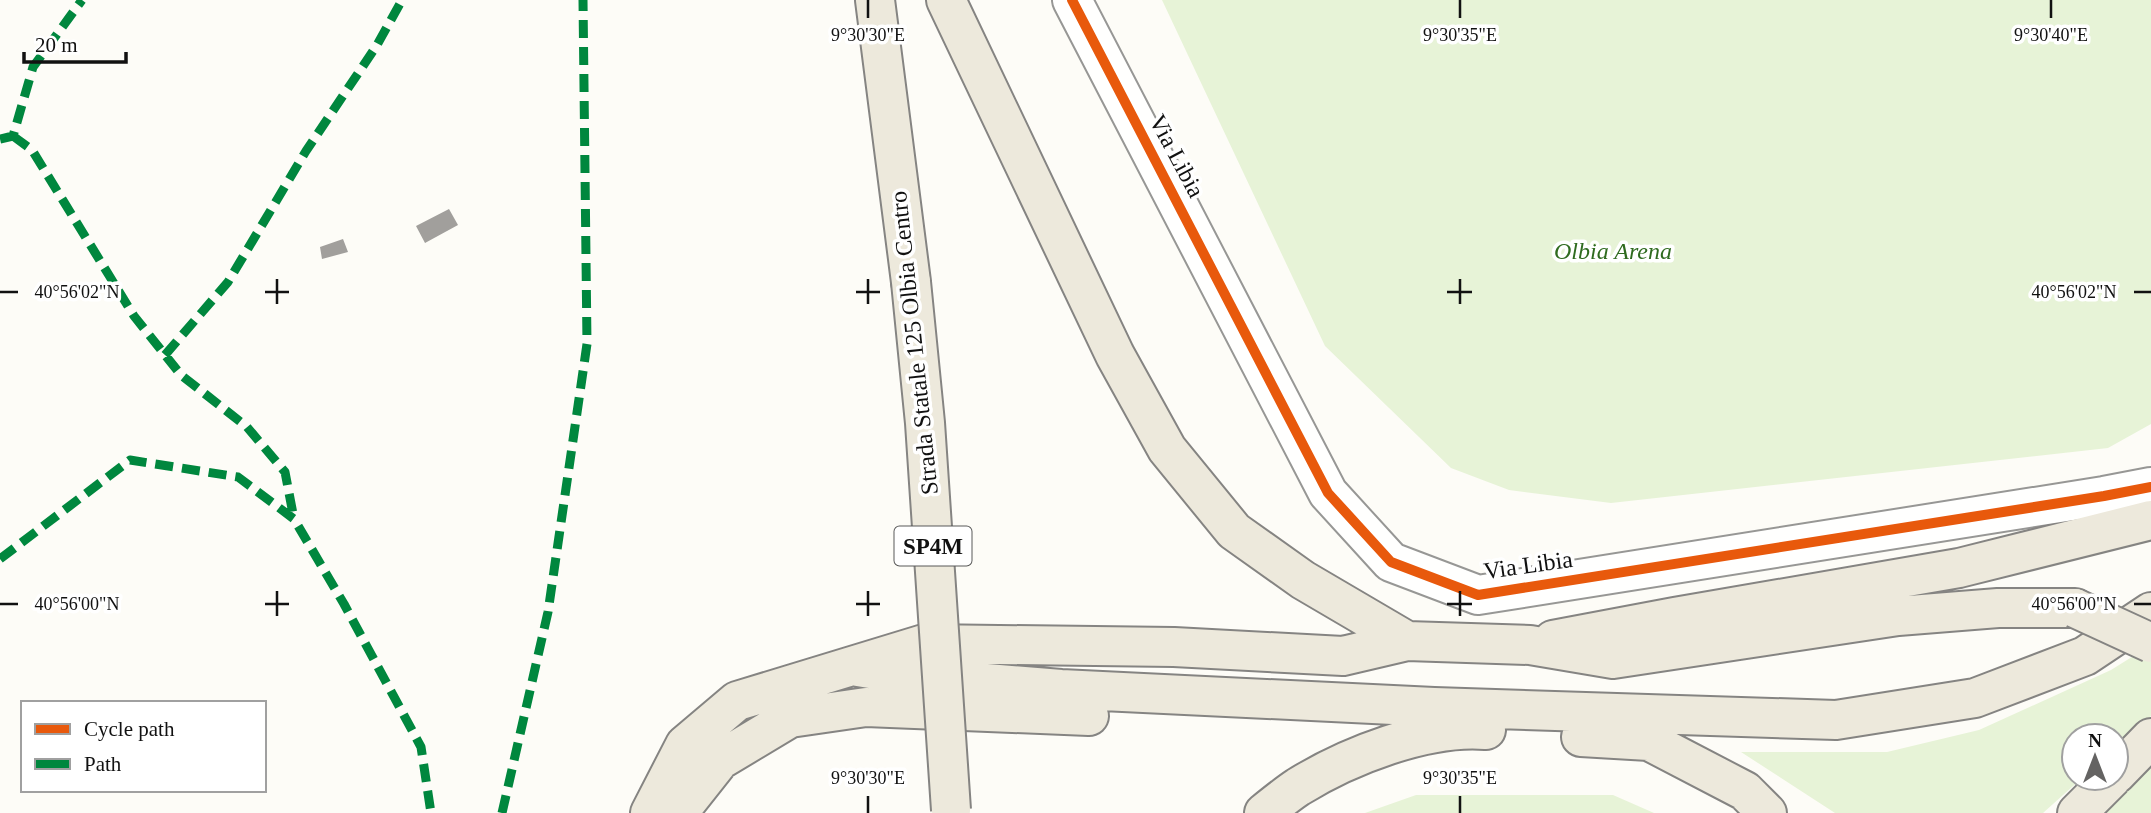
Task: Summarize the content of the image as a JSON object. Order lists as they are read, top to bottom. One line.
{"streets":{"main road":["Strada Statale 125 Olbia Centro","SP4M"],"street":["Via Libia"]},"parks":["Olbia Arena"],"legend":["Cycle path","Path"],"scale_bar":"20 m","north":"top","coordinates":["9°30'30\"E","9°30'35\"E","9°30'40\"E","40°56'02\"N","40°56'00\"N"]}
